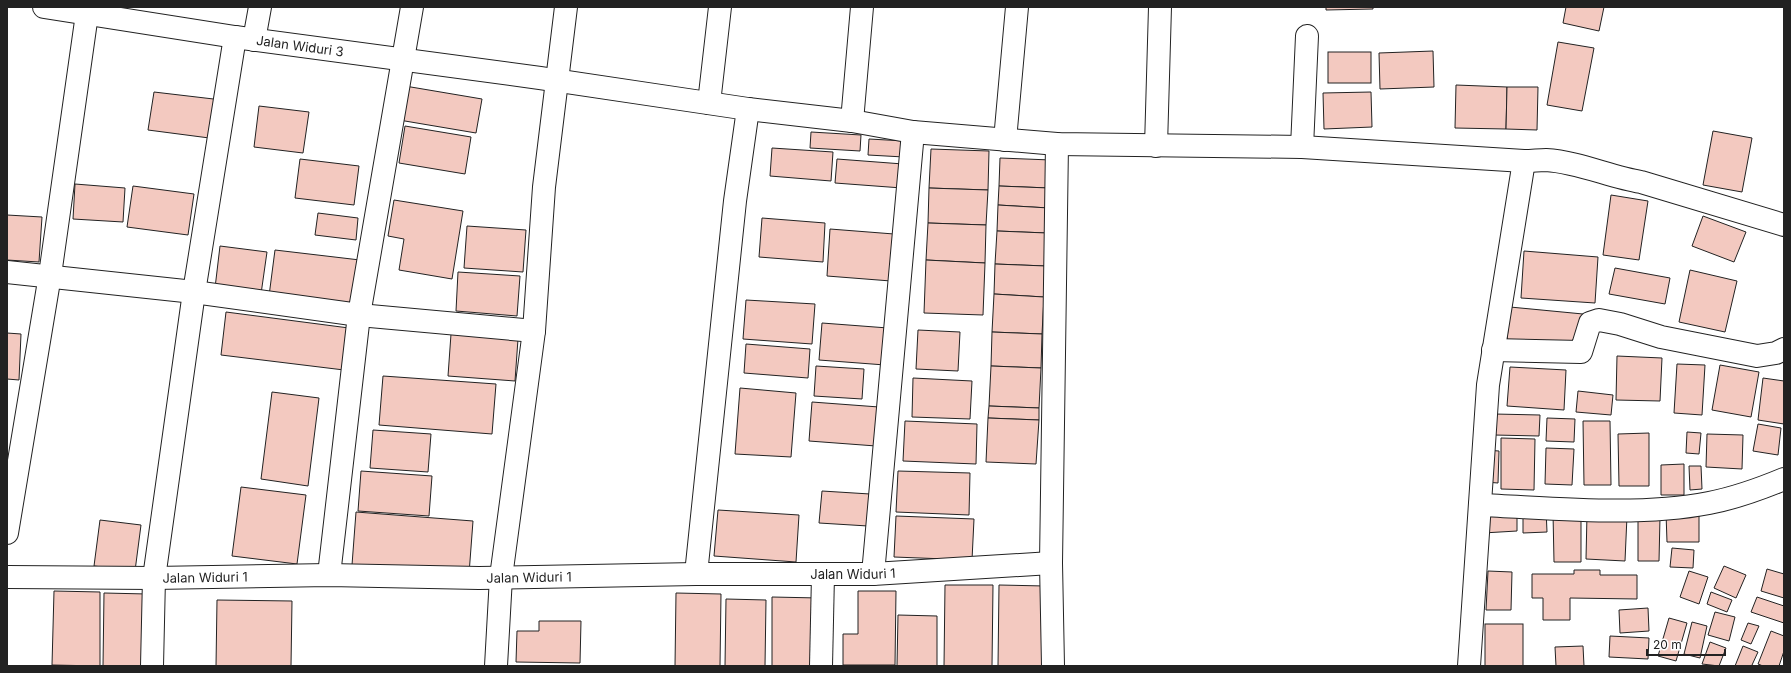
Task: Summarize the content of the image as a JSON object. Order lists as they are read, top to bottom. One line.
{"streets":{"street":["Jalan Widuri 3","Jalan Widuri 1"]},"scale_bar":"20 m"}
